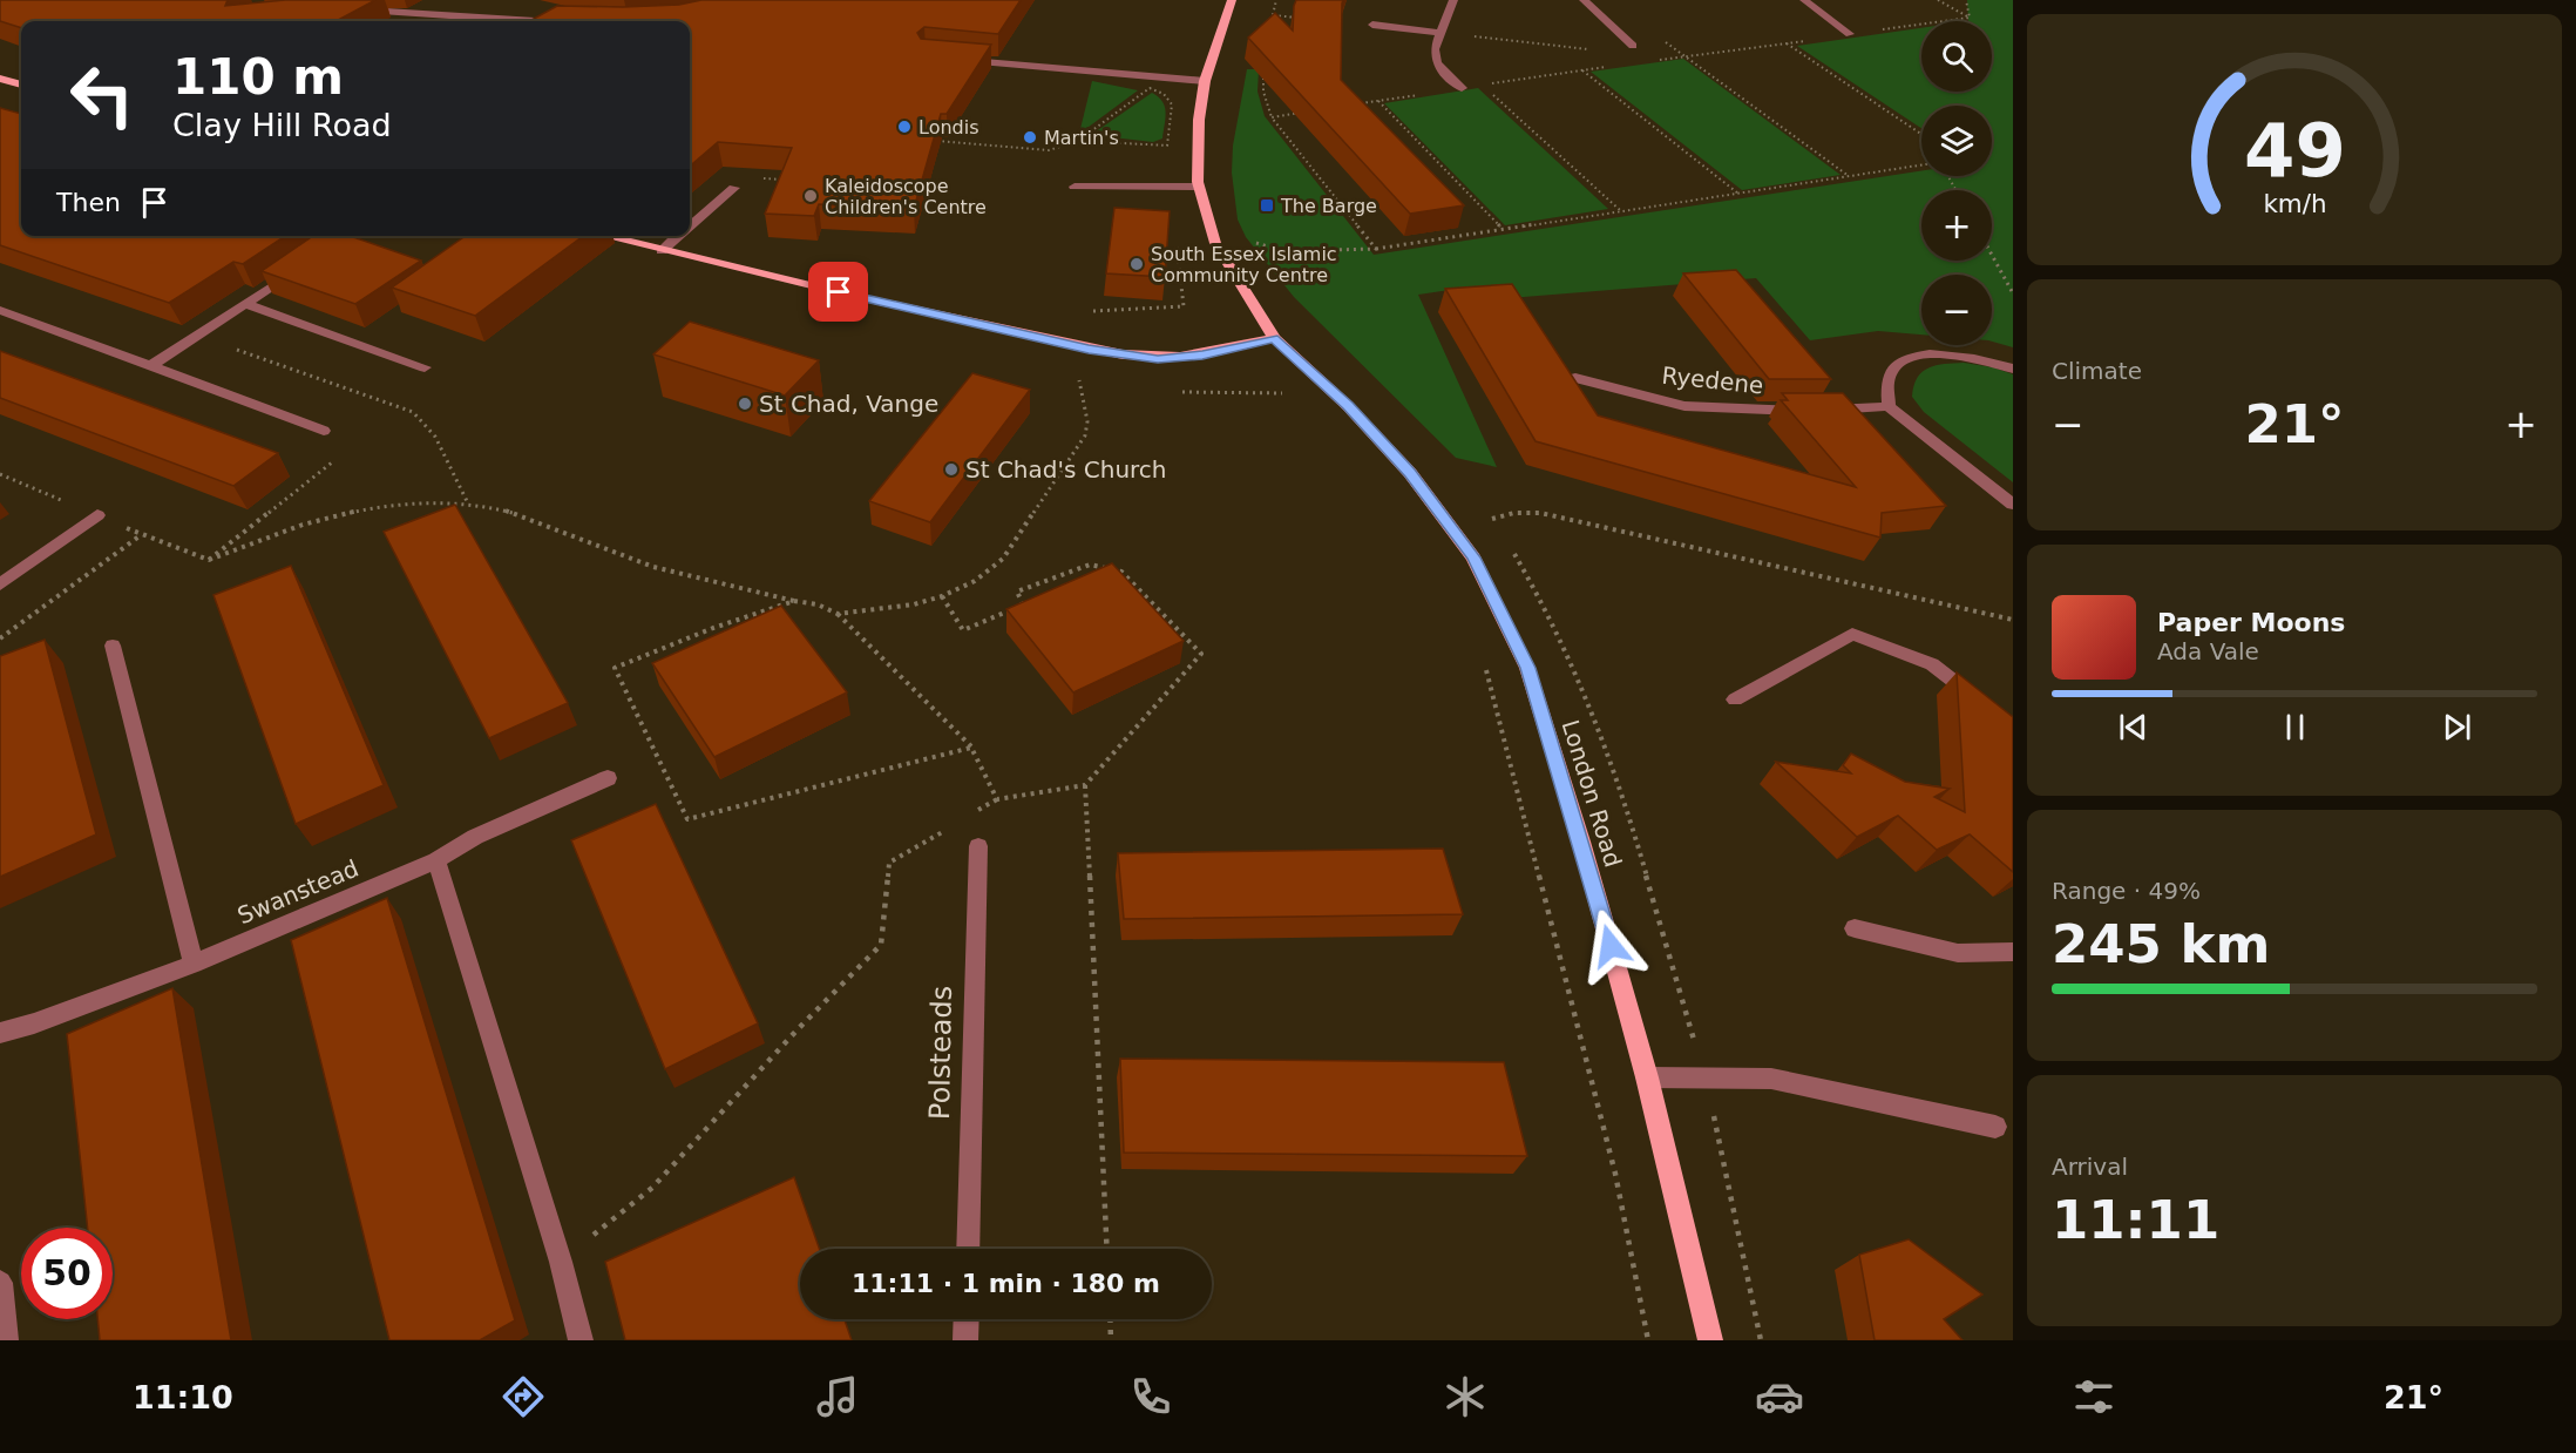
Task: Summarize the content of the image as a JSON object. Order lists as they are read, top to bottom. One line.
{"streets":{"main road":["London Road"],"street":["Ryedene","Swanstead","Polsteads"]},"places":{"other":["Londis","Martin's","Kaleidoscope Children's Centre","South Essex Islamic Community Centre","St Chad, Vange","St Chad's Church"],"transit":["The Barge"]},"page":{"map_buttons":["+","−"],"turn":["110 m","Clay Hill Road"],"then":"Then","tile":["Climate",["Range · 49%","245 km"],["Arrival","11:11"]],"heat":["−","21°","+"],"song":["Paper Moons","Ada Vale"],"limit":"50","trip":"11:11 · 1 min · 180 m","tabs":["11:10","21°"],"gauge":["49","km/h"]}}
